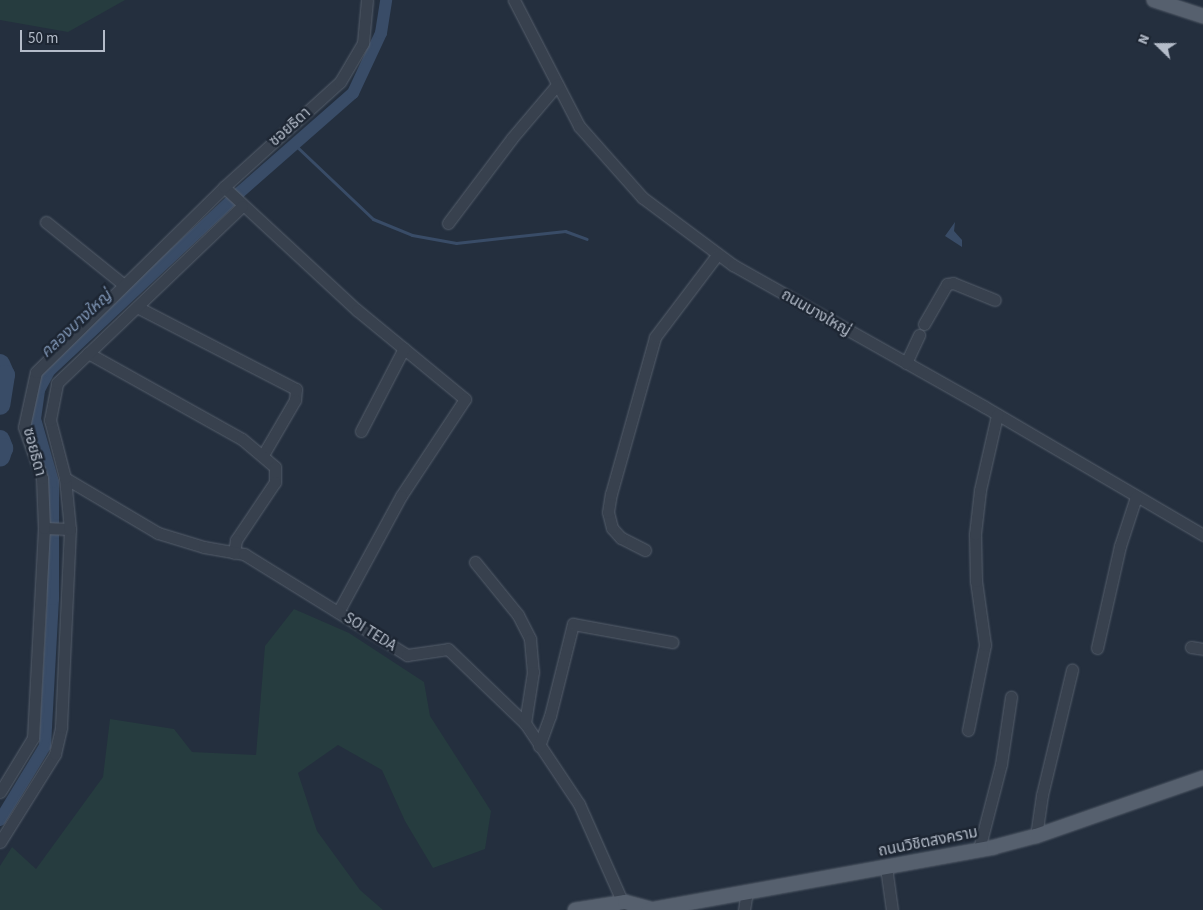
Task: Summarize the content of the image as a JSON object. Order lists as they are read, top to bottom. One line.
{"streets":{"main road":["ถนนวิชิตสงคราม"],"street":["ซอยธิดา","ถนนบางใหญ่","SOI TEDA"]},"crossings":[["SOI TEDA","ถนนวิชิตสงคราม"]],"water":["คลองบางใหญ่"],"scale_bar":"50 m","north":"left"}
